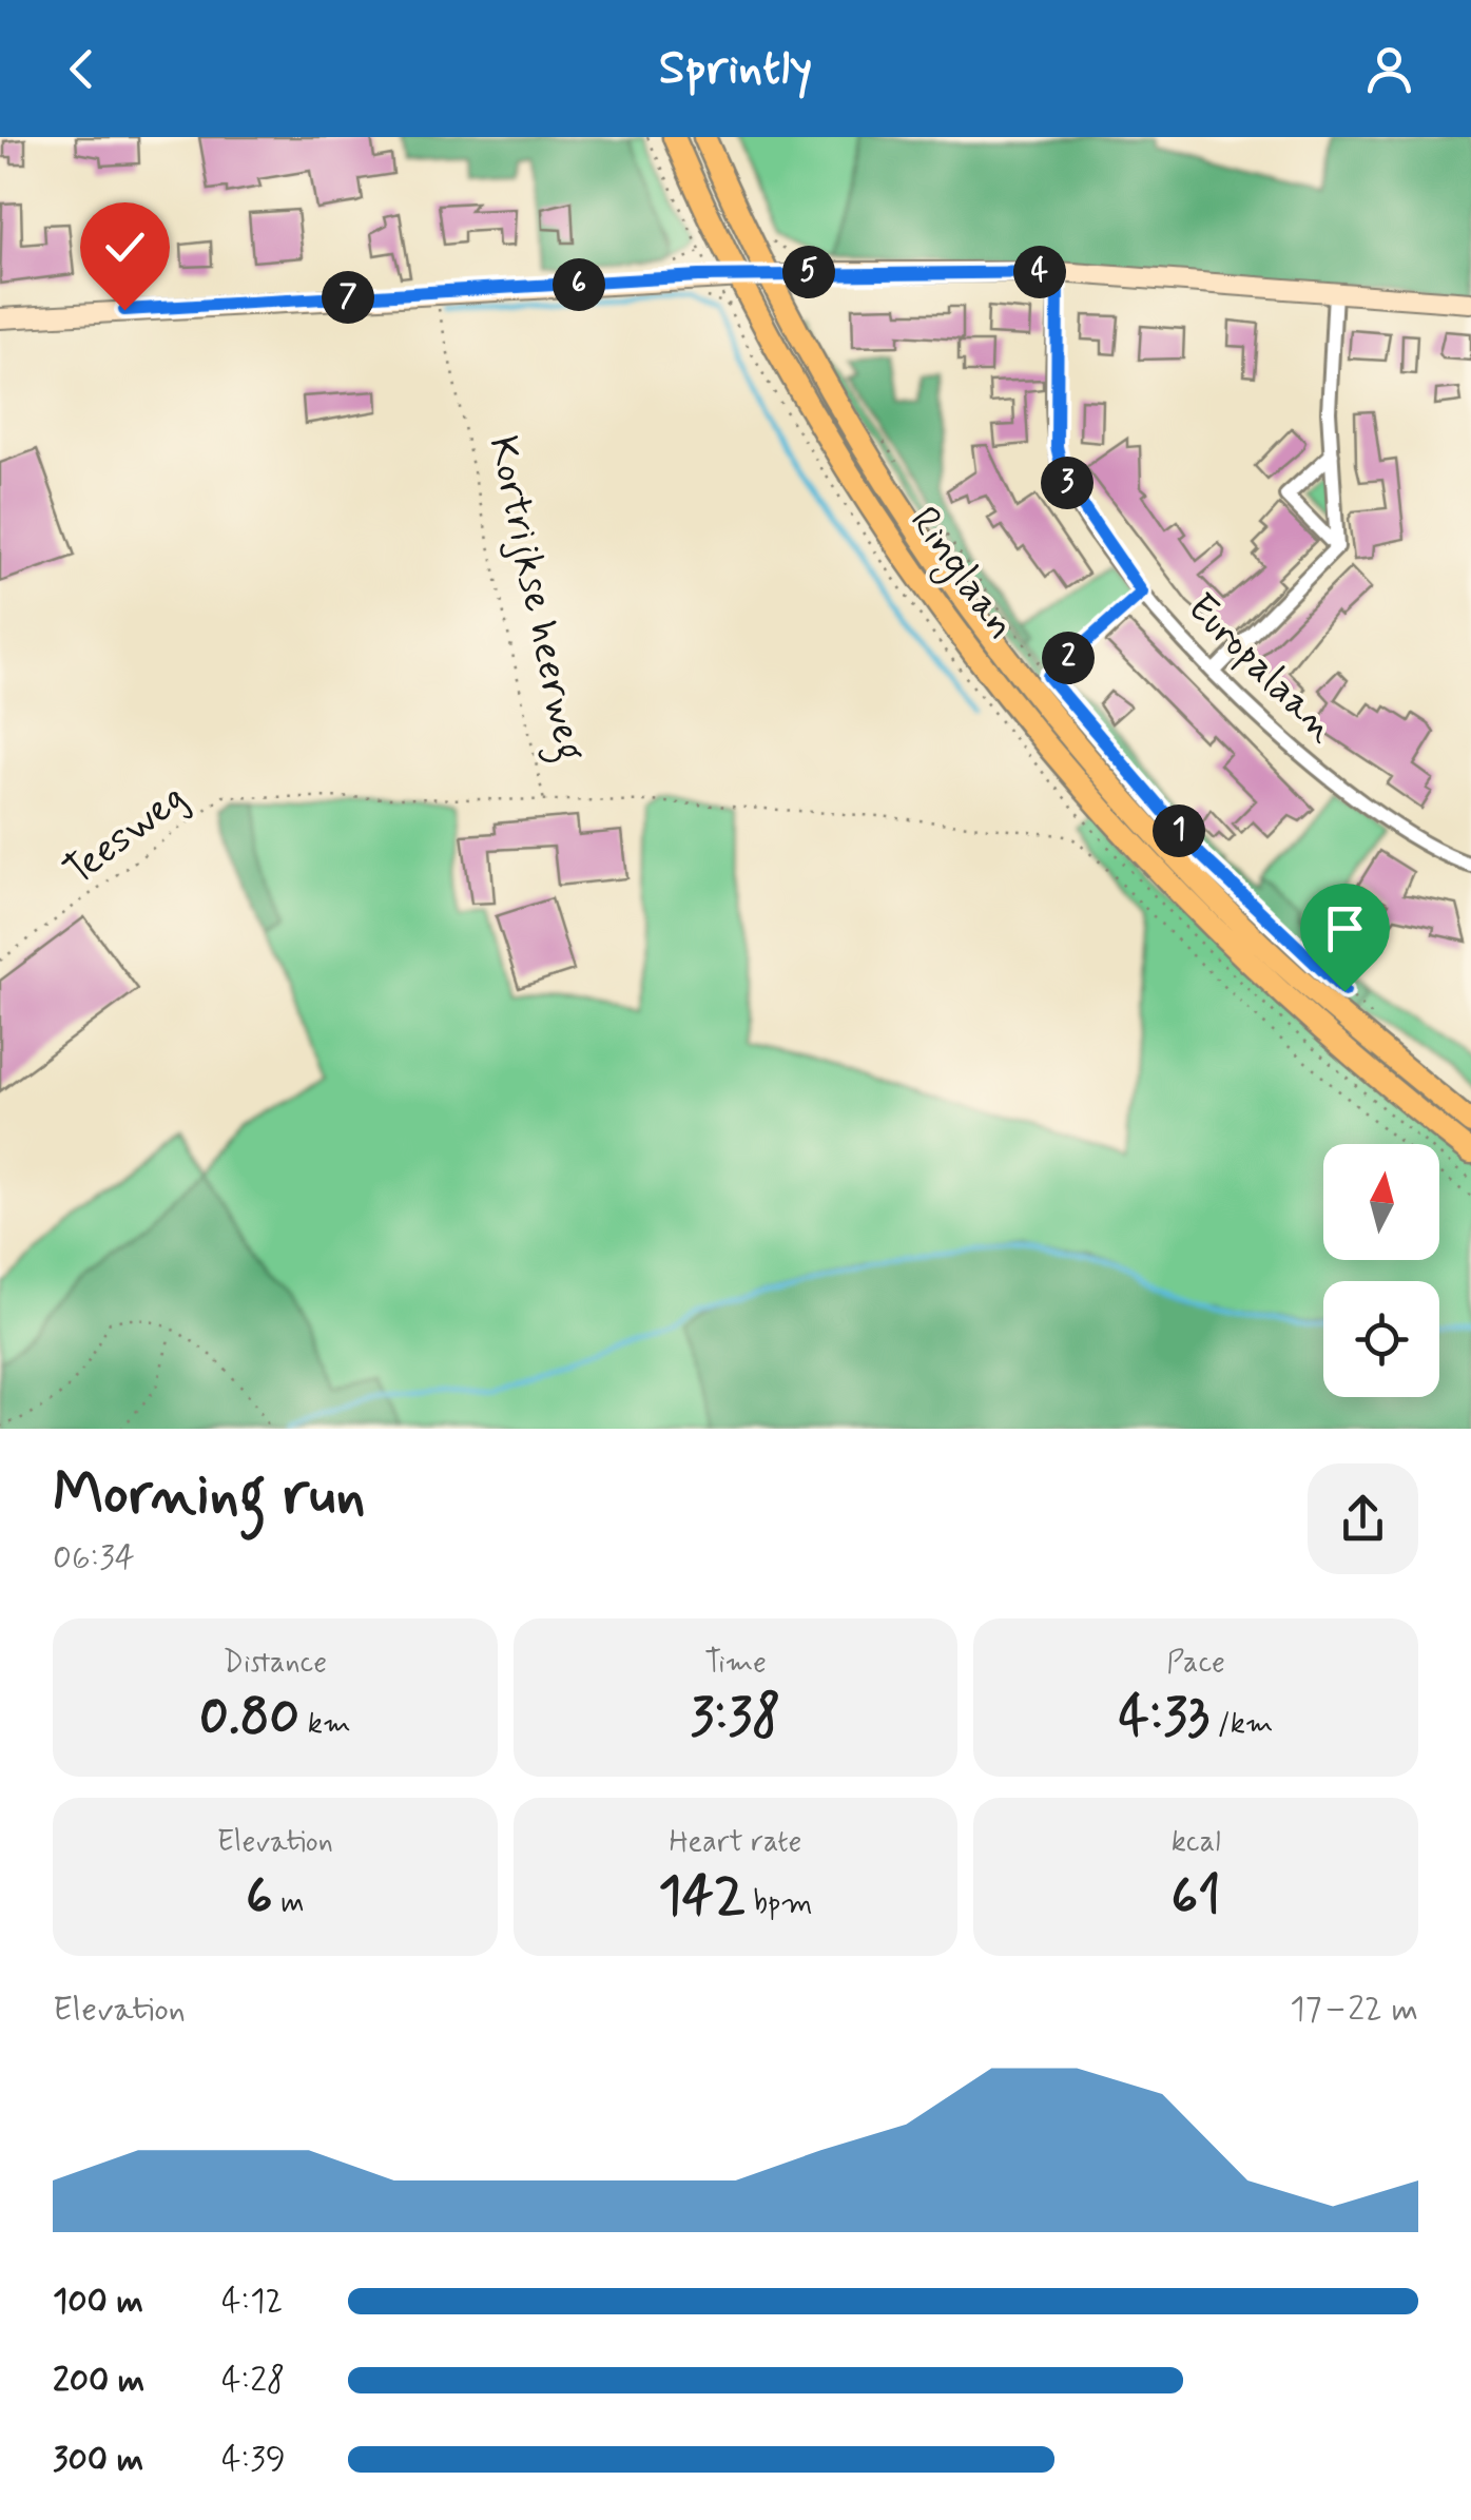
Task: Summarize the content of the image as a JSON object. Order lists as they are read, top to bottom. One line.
{"streets":{"main road":["Ringlaan"],"street":["Europalaan"],"path":["Kortrijkse heerweg","Teesweg"]},"crossings":[["Kortrijkse heerweg","Teesweg"]],"north":"top","page":{"header":"Sprintly","pins":["4","5","6","7","3","2","1"],"heading":["Morning run","06:34"],"stats":[["Distance","0.80 km"],["Time","3:38"],["Pace","4:33 /km"],["Elevation","6 m"],["Heart rate","142 bpm"],["kcal","61"]],"chart":["Elevation","17–22 m"],"list":[{"name":"100 m","note":"4:12"},{"name":"200 m","note":"4:28"},{"name":"300 m","note":"4:39"}]}}
